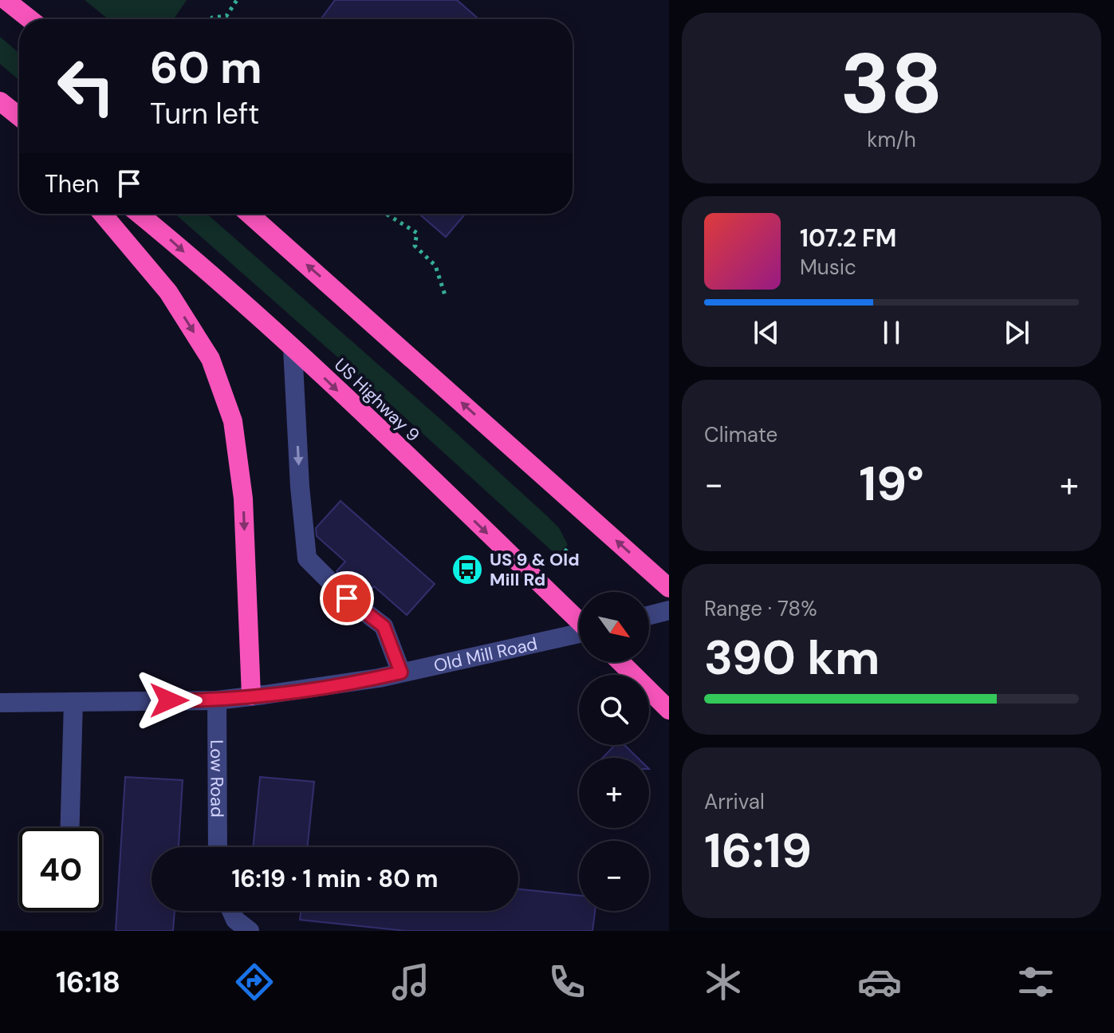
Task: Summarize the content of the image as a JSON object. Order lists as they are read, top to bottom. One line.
{"streets":{"highway":["US Highway 9"],"street":["Old Mill Road","Low Road"]},"crossings":[["Old Mill Road","Low Road"]],"places":{"bus stop":["US 9 & Old Mill Rd"]},"north":"bottom right","page":{"tile":[["38","km/h"],"Climate",["Range · 78%","390 km"],["Arrival","16:19"]],"turn":["60 m","Turn left"],"then":"Then","song":["107.2 FM","Music"],"heat":["−","19°","+"],"map_buttons":["+","−"],"limit":"40","trip":"16:19 · 1 min · 80 m","tabs":"16:18"}}
